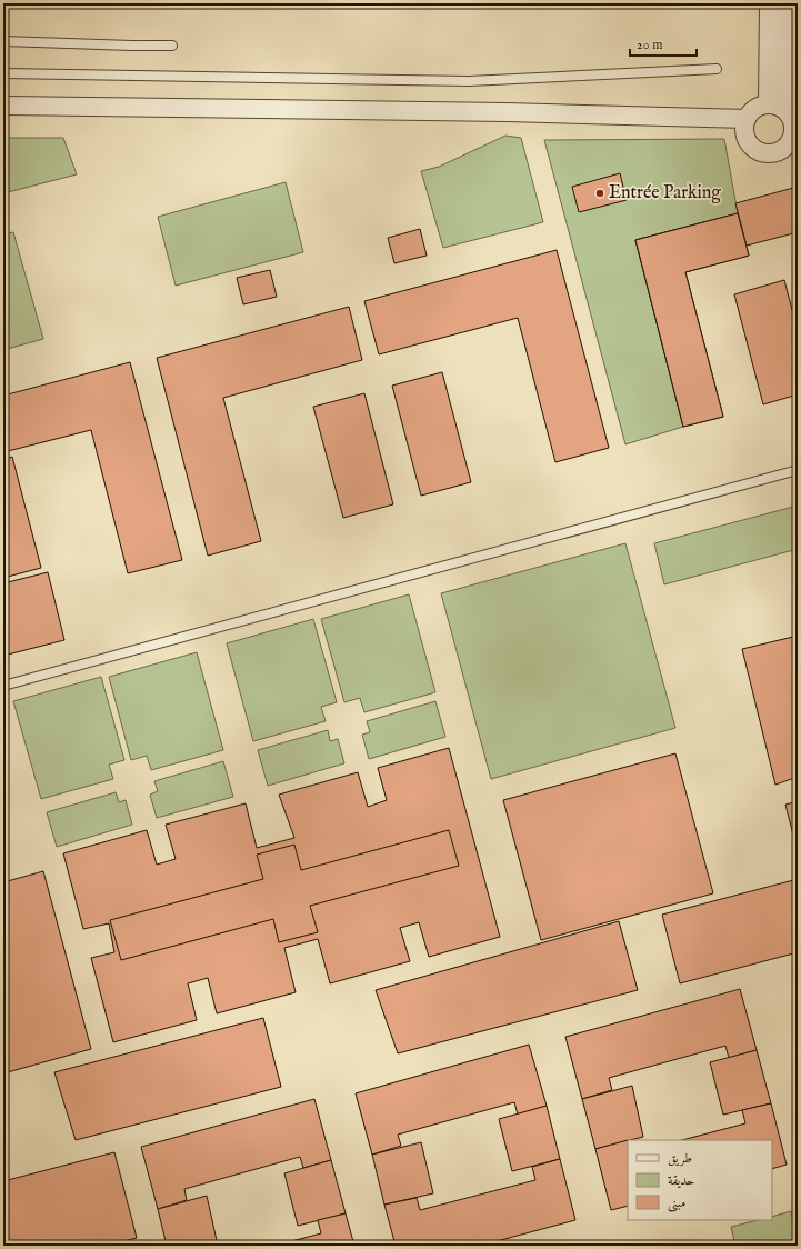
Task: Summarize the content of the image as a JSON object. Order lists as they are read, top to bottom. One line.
{"places":["Entrée Parking"],"legend":["طريق","حديقة","مبنى"],"scale_bar":"20 m"}
